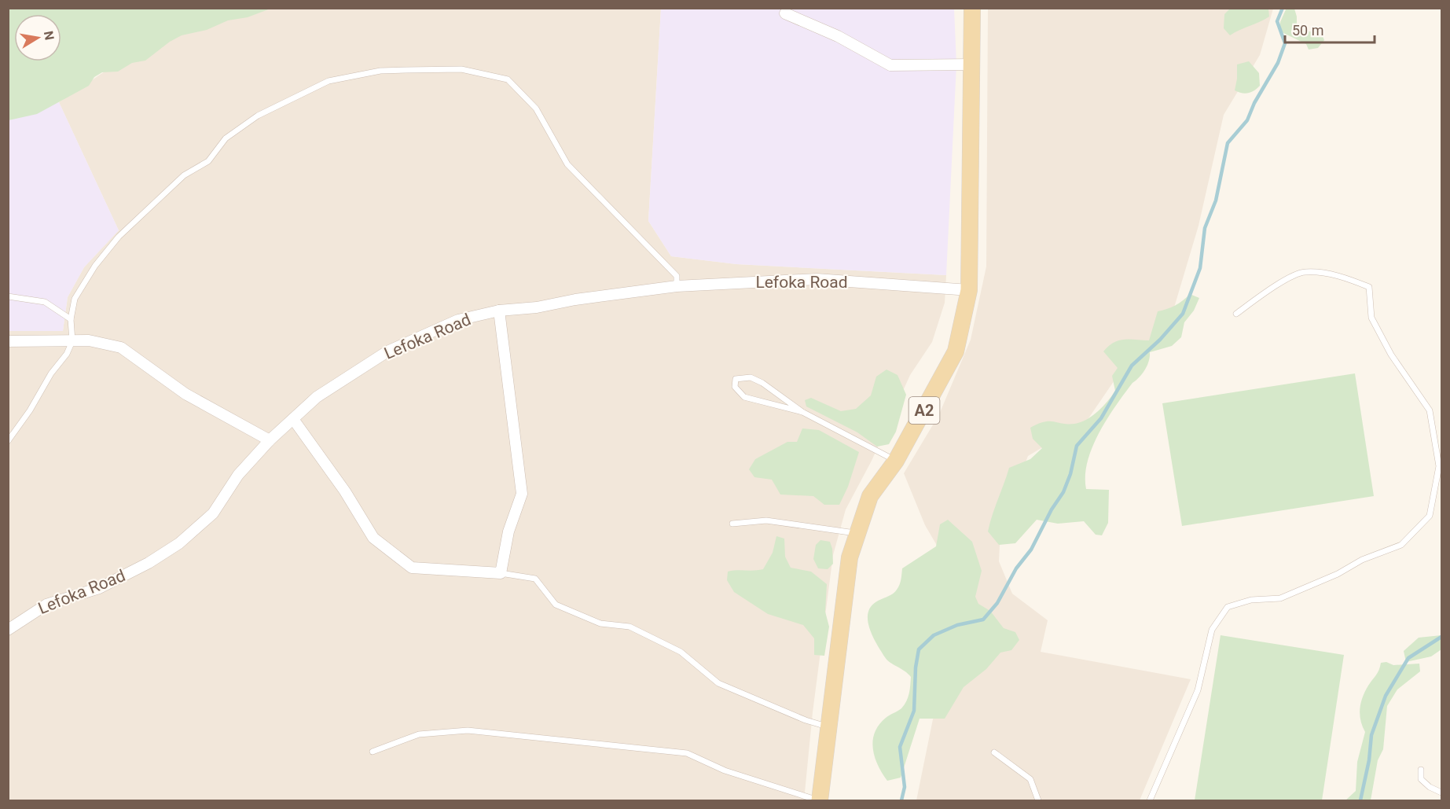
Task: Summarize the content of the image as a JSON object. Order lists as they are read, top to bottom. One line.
{"streets":{"main road":["A2"],"street":["Lefoka Road"]},"crossings":[["Lefoka Road","A2"]],"scale_bar":"50 m","north":"right"}
